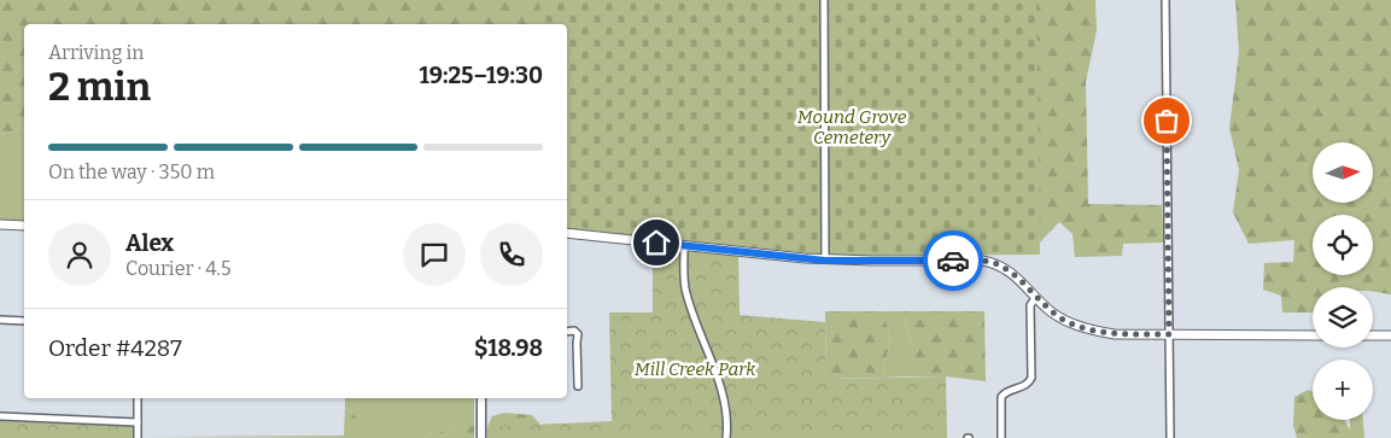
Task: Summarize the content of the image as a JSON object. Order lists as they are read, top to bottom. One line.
{"parks":["Mound Grove Cemetery","Mill Creek Park"],"north":"right","page":{"heading":["2 min","Arriving in","19:25–19:30"],"panel":["Alex","Courier · 4.5","Order #4287","$18.98"],"bar":"On the way · 350 m","map_buttons":"+"}}
